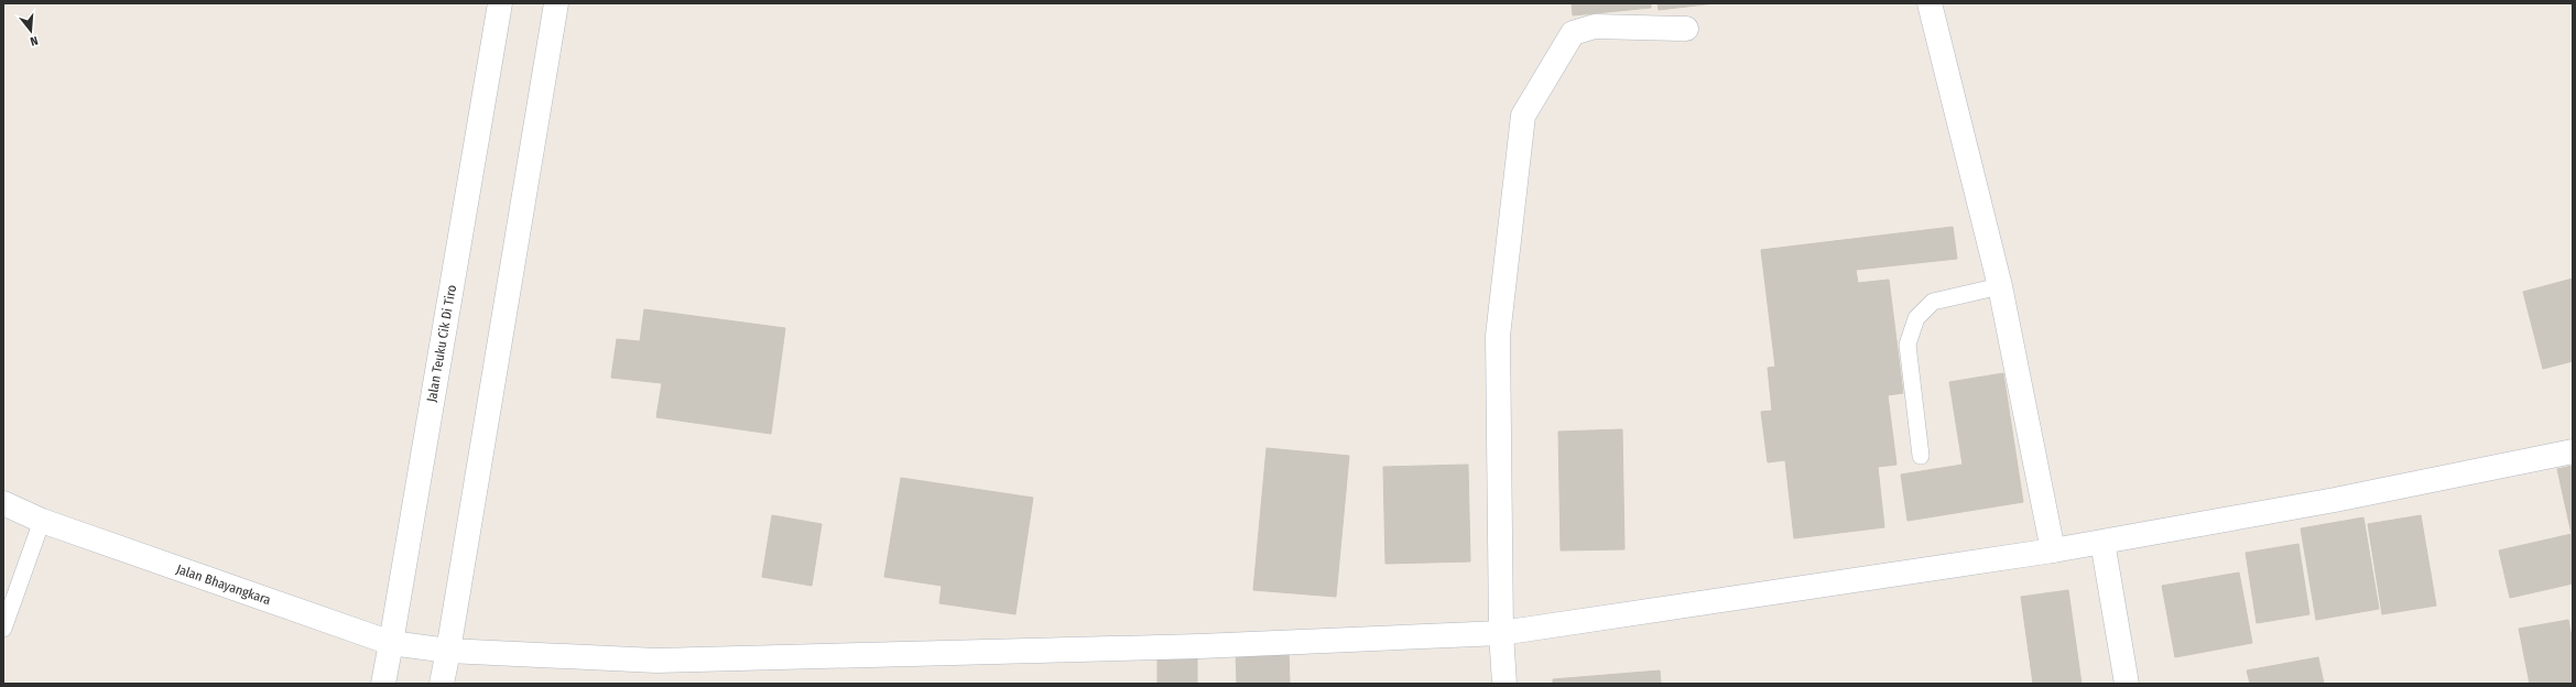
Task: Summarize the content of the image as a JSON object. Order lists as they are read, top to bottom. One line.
{"streets":{"street":["Jalan Teuku Cik Di Tiro","Jalan Bhayangkara"]},"crossings":[["Jalan Teuku Cik Di Tiro","Jalan Bhayangkara"]],"north":"bottom"}
